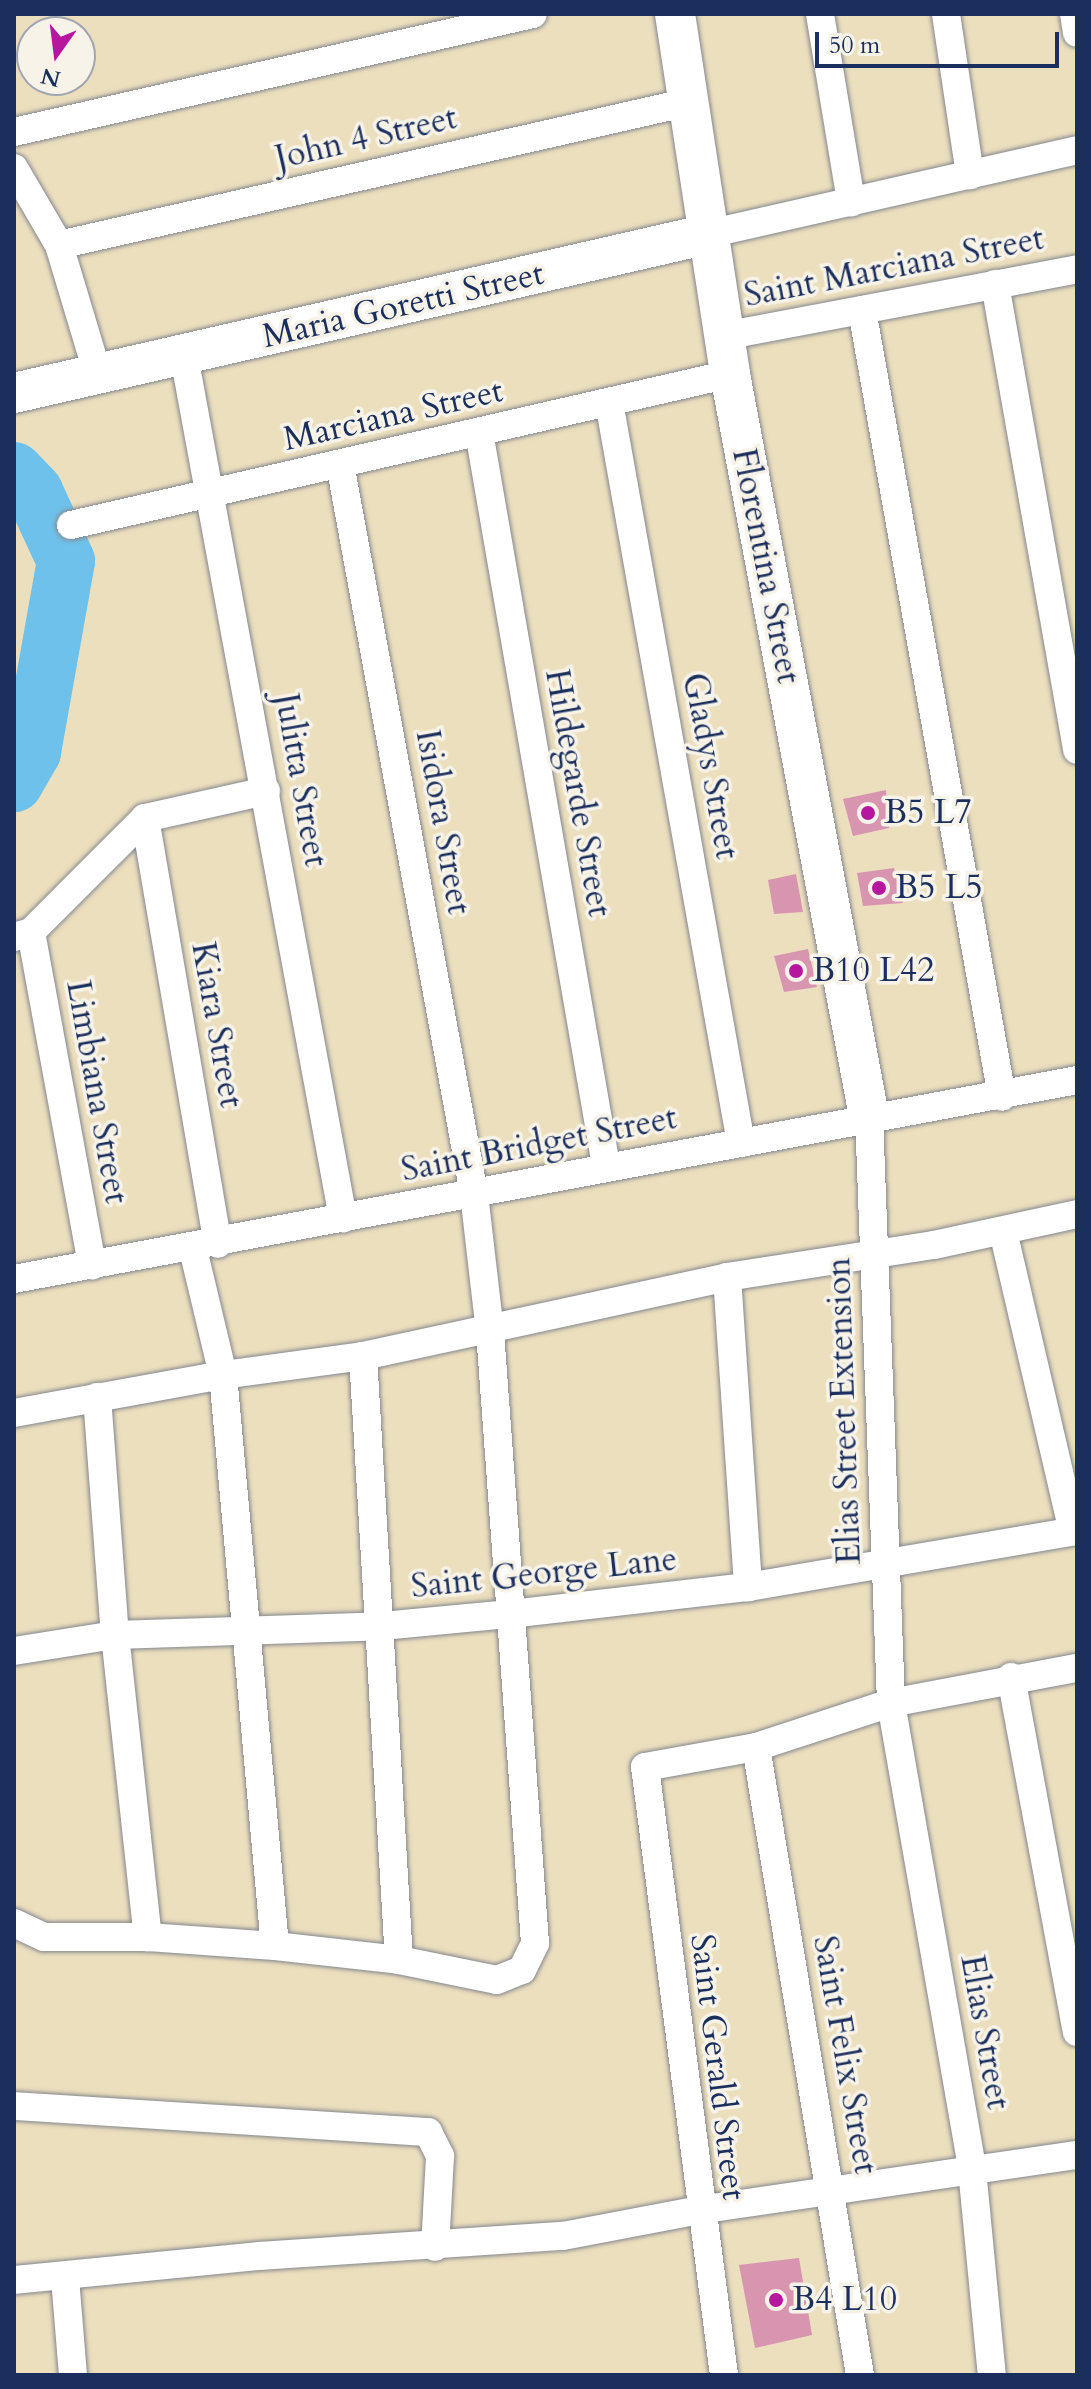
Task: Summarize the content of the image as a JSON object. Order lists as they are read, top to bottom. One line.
{"streets":{"street":["John 4 Street","Saint Marciana Street","Maria Goretti Street","Marciana Street","Florentina Street","Gladys Street","Julitta Street","Hildegarde Street","Isidora Street","Kiara Street","Limbiana Street","Saint Bridget Street","Elias Street Extension","Saint George Lane","Elias Street","Saint Felix Street","Saint Gerald Street"]},"crossings":[["John 4 Street","Florentina Street"],["Saint Marciana Street","Marciana Street"],["Saint Marciana Street","Florentina Street"],["Maria Goretti Street","Florentina Street"],["Maria Goretti Street","Julitta Street"],["Marciana Street","Florentina Street"],["Marciana Street","Gladys Street"],["Marciana Street","Julitta Street"],["Marciana Street","Hildegarde Street"],["Marciana Street","Isidora Street"],["Florentina Street","Saint Bridget Street"],["Florentina Street","Elias Street Extension"],["Gladys Street","Saint Bridget Street"],["Julitta Street","Saint Bridget Street"],["Hildegarde Street","Saint Bridget Street"],["Isidora Street","Kiara Street"],["Isidora Street","Saint Bridget Street"],["Isidora Street","Saint George Lane"],["Kiara Street","Saint Bridget Street"],["Kiara Street","Saint George Lane"],["Limbiana Street","Saint Bridget Street"],["Saint Bridget Street","Elias Street Extension"],["Elias Street Extension","Saint George Lane"],["Elias Street Extension","Elias Street"],["Saint Felix Street","Saint Gerald Street"]],"places":["B5 L7","B5 L5","B10 L42","B4 L10"],"scale_bar":"50 m","north":"bottom"}
